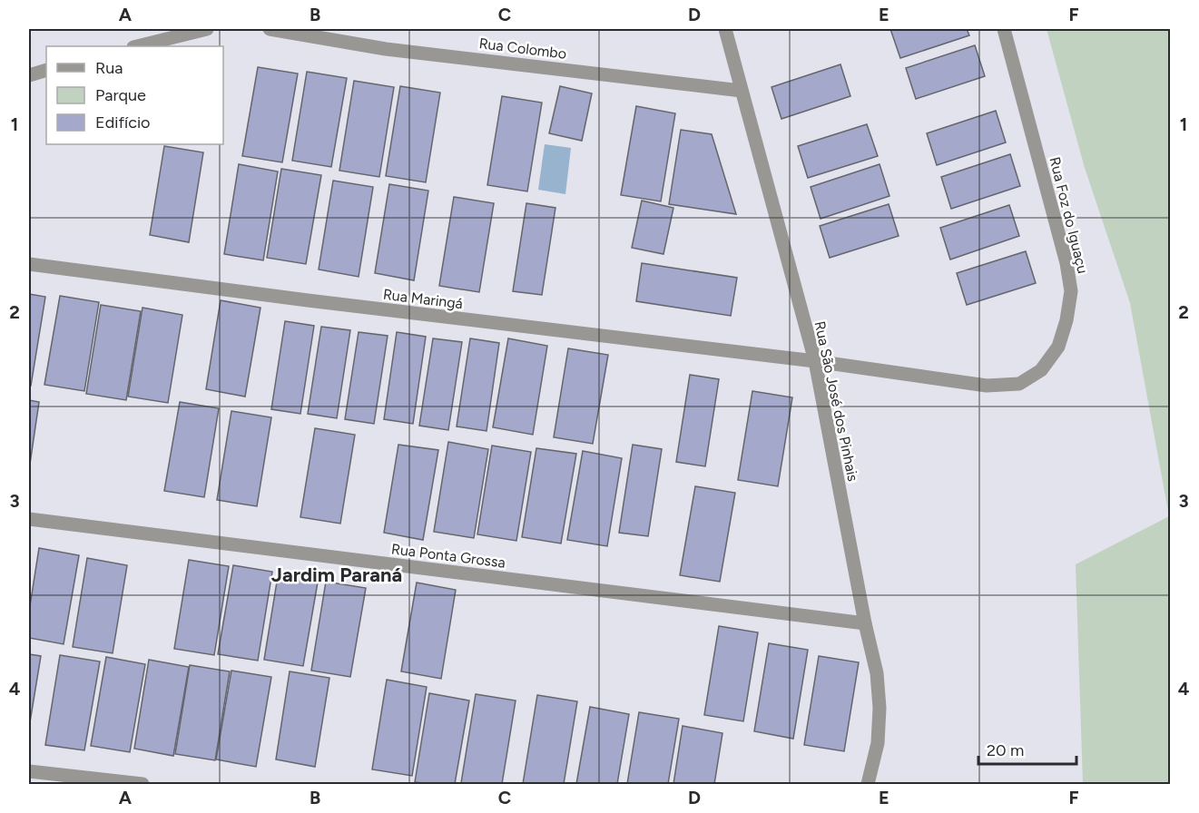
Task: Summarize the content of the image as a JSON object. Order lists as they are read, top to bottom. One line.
{"streets":{"street":["Rua Colombo","Rua Foz do Iguaçu","Rua Maringá","Rua São José dos Pinhais","Rua Ponta Grossa"]},"crossings":[["Rua Colombo","Rua São José dos Pinhais"],["Rua Foz do Iguaçu","Rua Maringá"],["Rua Foz do Iguaçu","Rua São José dos Pinhais"],["Rua Maringá","Rua São José dos Pinhais"],["Rua São José dos Pinhais","Rua Ponta Grossa"]],"districts":["Jardim Paraná"],"legend":["Rua","Parque","Edifício"],"scale_bar":"20 m","grid":{"columns":["A","B","C","D","E","F"],"rows":["1","2","3","4"]}}
